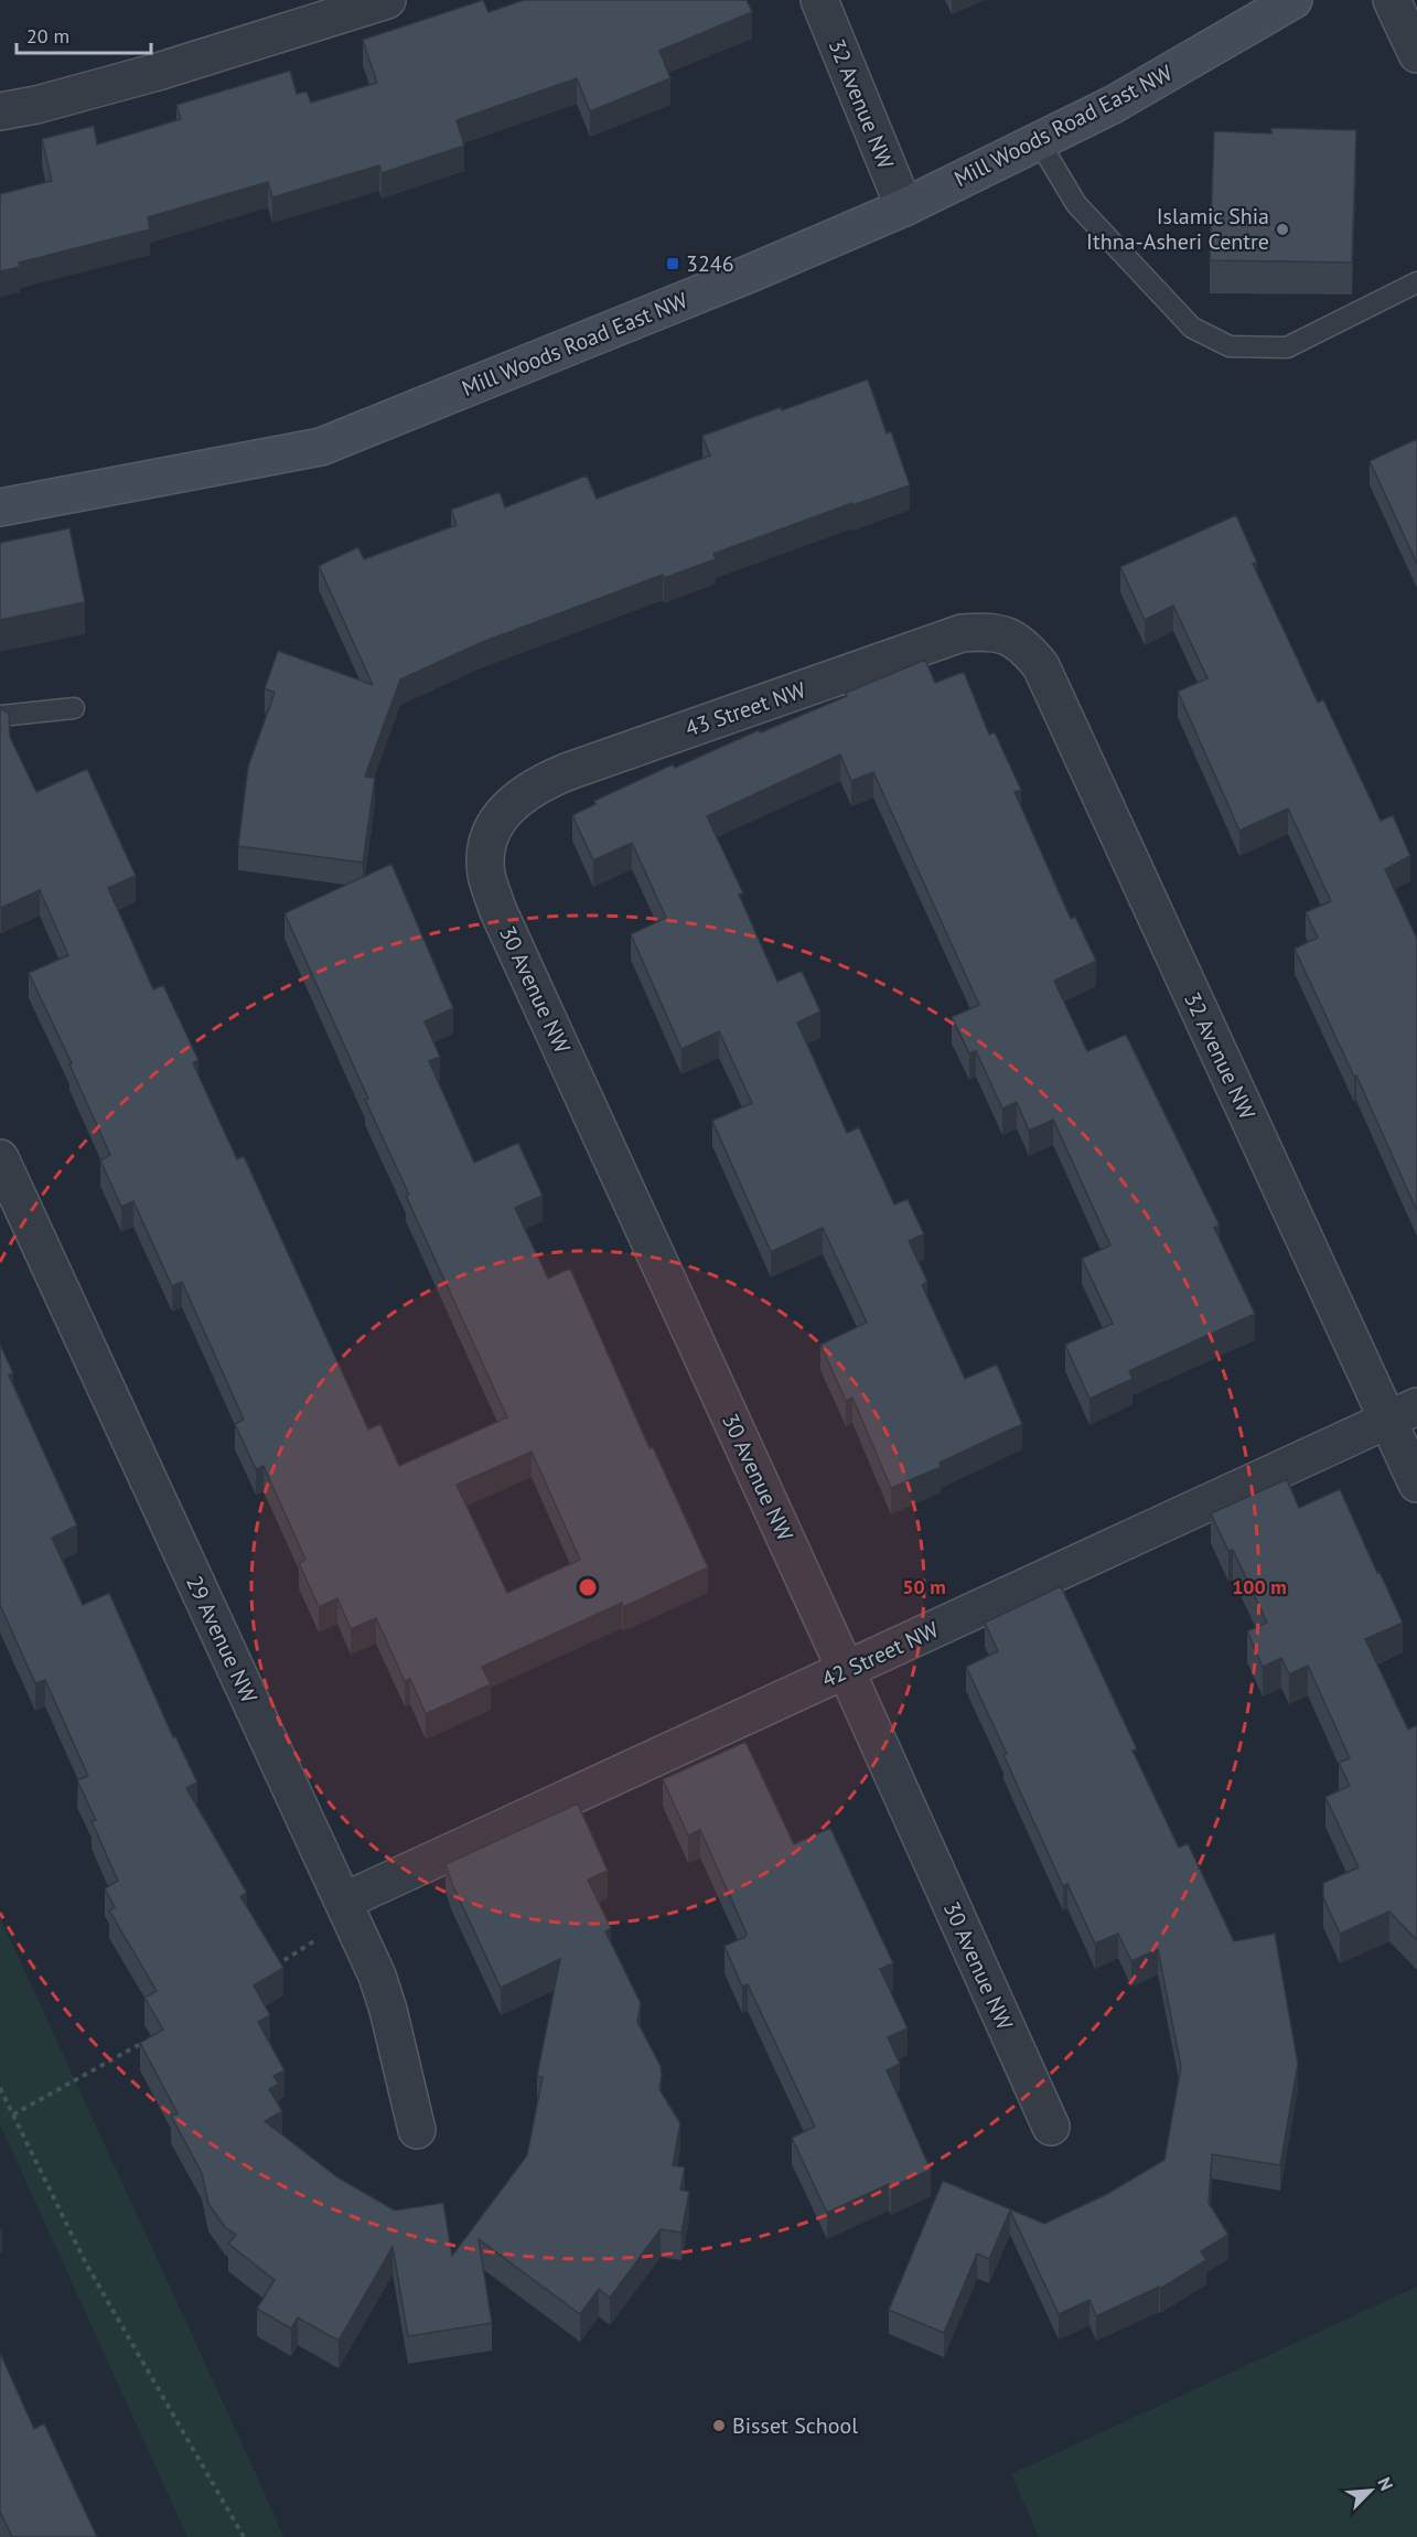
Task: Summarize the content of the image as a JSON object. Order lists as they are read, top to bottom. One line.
{"streets":{"street":["32 Avenue NW","Mill Woods Road East NW","43 Street NW","30 Avenue NW","29 Avenue NW","42 Street NW"]},"crossings":[["32 Avenue NW","Mill Woods Road East NW"],["32 Avenue NW","43 Street NW"],["32 Avenue NW","42 Street NW"],["43 Street NW","30 Avenue NW"],["30 Avenue NW","42 Street NW"],["29 Avenue NW","42 Street NW"]],"places":{"other":["Islamic Shia Ithna-Asheri Centre","Bisset School"],"transit":["3246"]},"scale_bar":"20 m","north":"top right","rings":["50 m","100 m"]}
